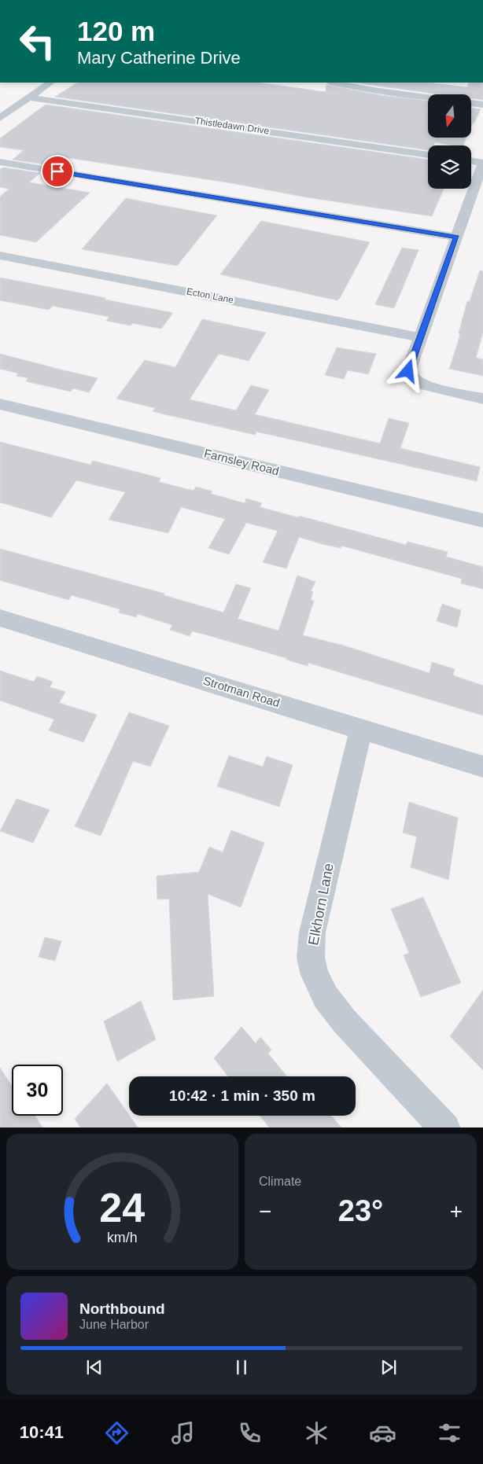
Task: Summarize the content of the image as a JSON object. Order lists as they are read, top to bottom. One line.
{"streets":{"street":["Thistledawn Drive","Ecton Lane","Farnsley Road","Strotman Road","Elkhorn Lane"]},"crossings":[["Strotman Road","Elkhorn Lane"]],"north":"bottom","page":{"turn":["120 m","Mary Catherine Drive"],"limit":"30","trip":"10:42 · 1 min · 350 m","tile":"Climate","heat":["−","23°","+"],"song":["Northbound","June Harbor"],"tabs":"10:41","gauge":["24","km/h"]}}
